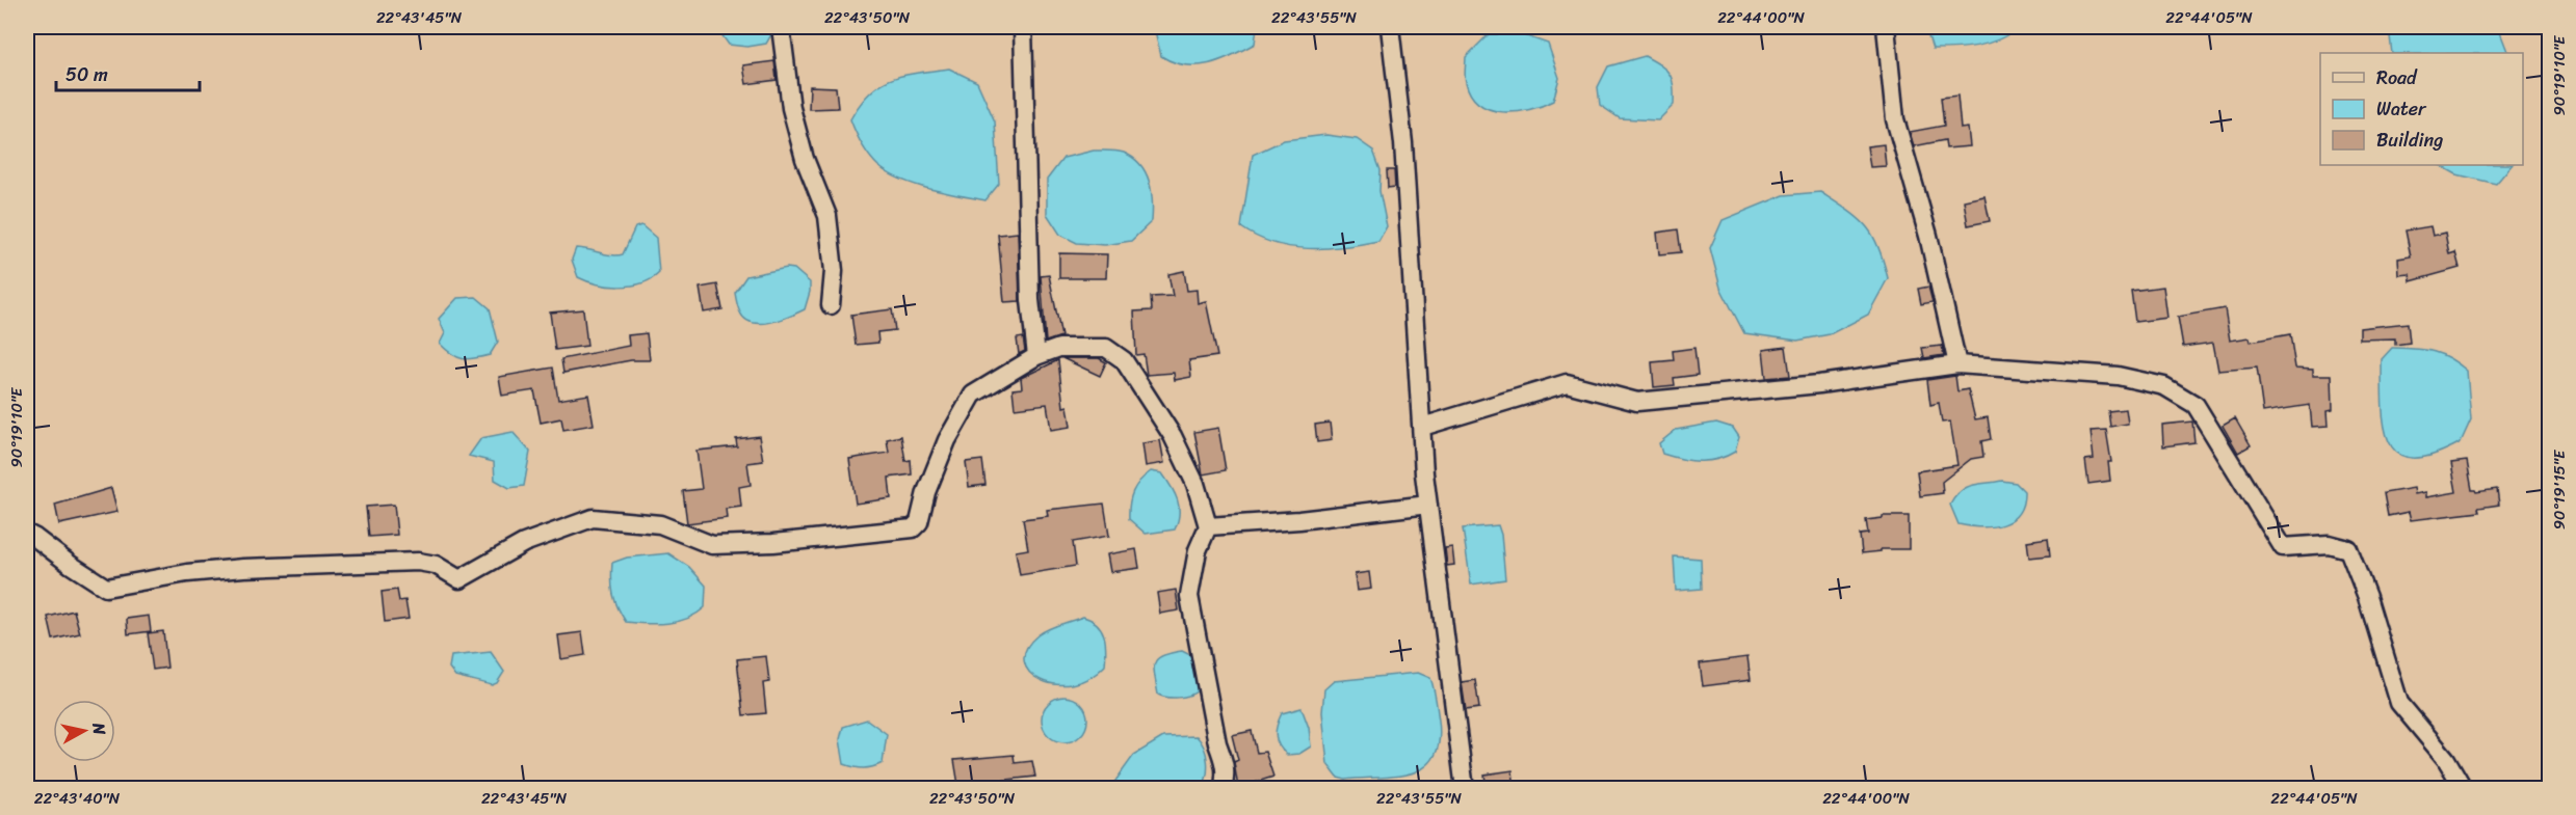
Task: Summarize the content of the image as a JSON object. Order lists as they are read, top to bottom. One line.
{"legend":["Road","Water","Building"],"scale_bar":"50 m","north":"right","coordinates":["22°43'45\"N","22°43'50\"N","22°43'55\"N","22°44'00\"N","22°44'05\"N","90°19'10\"E","90°19'15\"E","22°43'40\"N"]}
